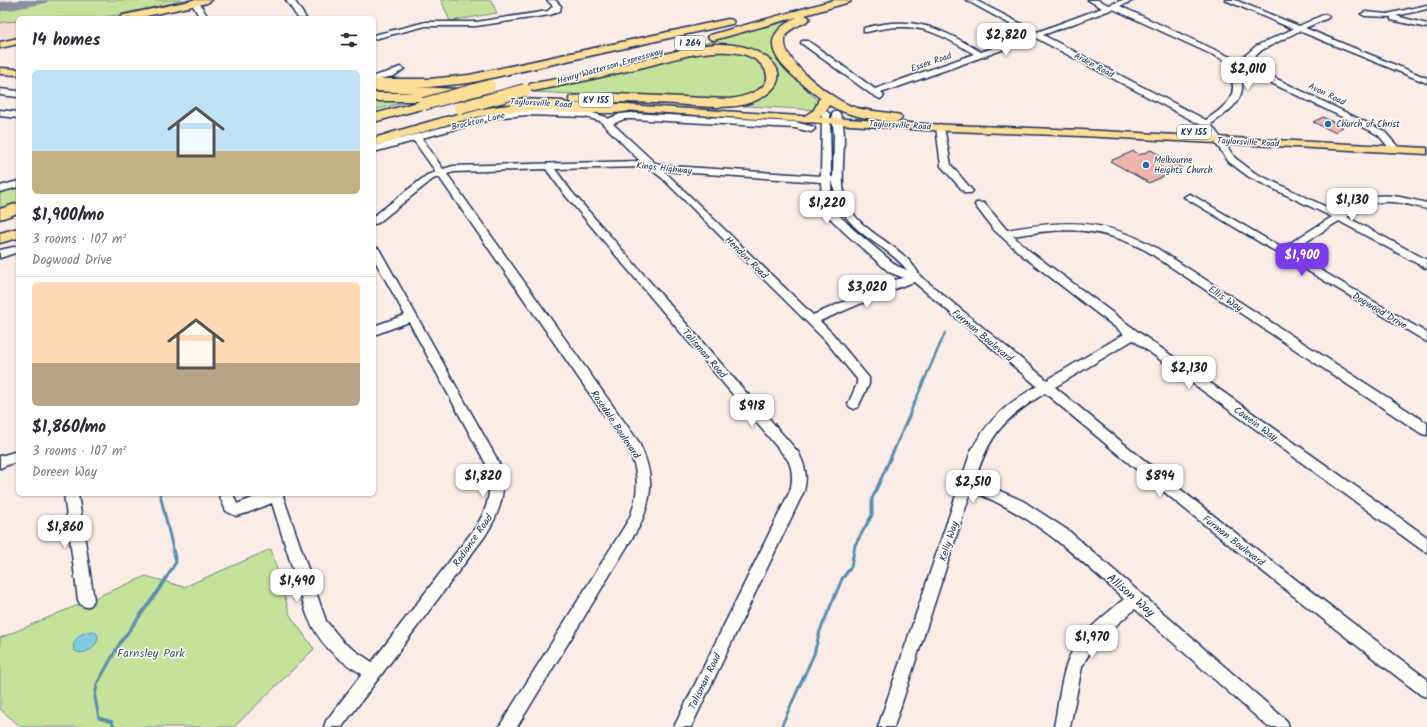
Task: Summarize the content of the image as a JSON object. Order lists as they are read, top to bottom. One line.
{"streets":{"highway":["I 264","Henry Watterson Expressway"],"main road":["KY 155","Taylorsville Road"],"street":["Essex Road","Arden Road","Avon Road","Brockton Lane","Kings Highway","Hendon Road","Ellis Way","Dogwood Drive","Furman Boulevard","Talisman Road","Cawein Way","Rosedale Boulevard","Radiance Road","Kelly Way","Allison Way"]},"crossings":[["Essex Road","Arden Road"],["Essex Road","Avon Road"],["Arden Road","Taylorsville Road"],["Avon Road","Taylorsville Road"],["Taylorsville Road","Brockton Lane"],["Taylorsville Road","Hendon Road"],["Taylorsville Road","Furman Boulevard"],["Brockton Lane","Hendon Road"],["Brockton Lane","Rosedale Boulevard"],["Kings Highway","Hendon Road"],["Kings Highway","Furman Boulevard"],["Kings Highway","Talisman Road"],["Kings Highway","Rosedale Boulevard"],["Ellis Way","Cawein Way"],["Furman Boulevard","Kelly Way"],["Cawein Way","Kelly Way"],["Kelly Way","Allison Way"]],"parks":["Farnsley Park"],"places":["Church of Christ","Melbourne Heights Church"],"page":{"heading":"14 homes","price":["$2,820","$2,010","$1,130","$1,220","$1,900","$3,020","$2,130","$918","$1,820","$894","$2,510","$1,860","$1,490","$1,970"],"list":[{"name":"$1,900/mo","note":"3 rooms · 107 m² · Dogwood Drive"},{"name":"$1,860/mo","note":"3 rooms · 107 m² · Doreen Way"}]}}
